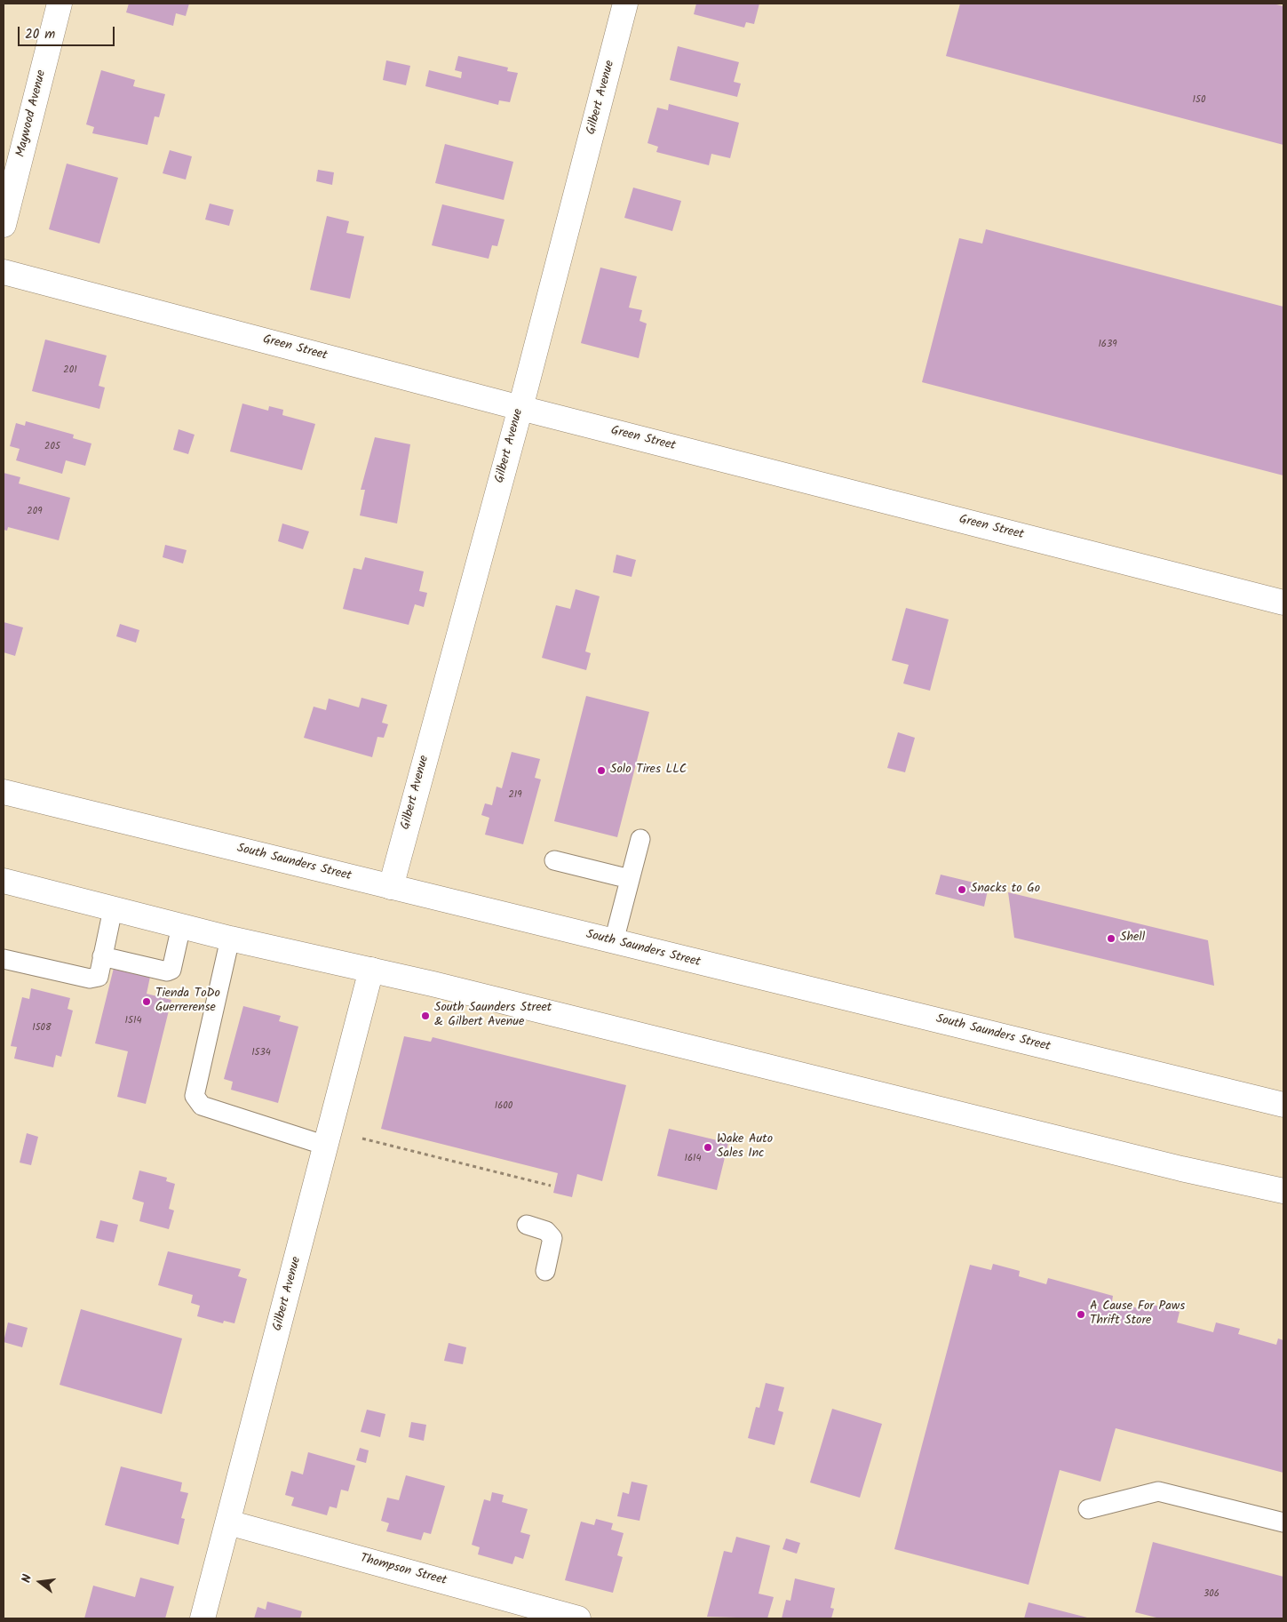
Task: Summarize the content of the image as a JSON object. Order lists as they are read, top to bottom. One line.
{"streets":{"street":["Gilbert Avenue","Maywood Avenue","Green Street","South Saunders Street","Thompson Street"]},"crossings":[["Gilbert Avenue","Green Street"],["Gilbert Avenue","South Saunders Street"],["Gilbert Avenue","Thompson Street"]],"places":["Solo Tires LLC","Snacks to Go","Shell","Tienda ToDo Guerrerense","South Saunders Street & Gilbert Avenue","Wake Auto Sales Inc","A Cause For Paws Thrift Store"],"house_numbers":["150","1639","201","205","209","219","1514","1508","1534","1600","1614","306"],"scale_bar":"20 m","north":"left"}
